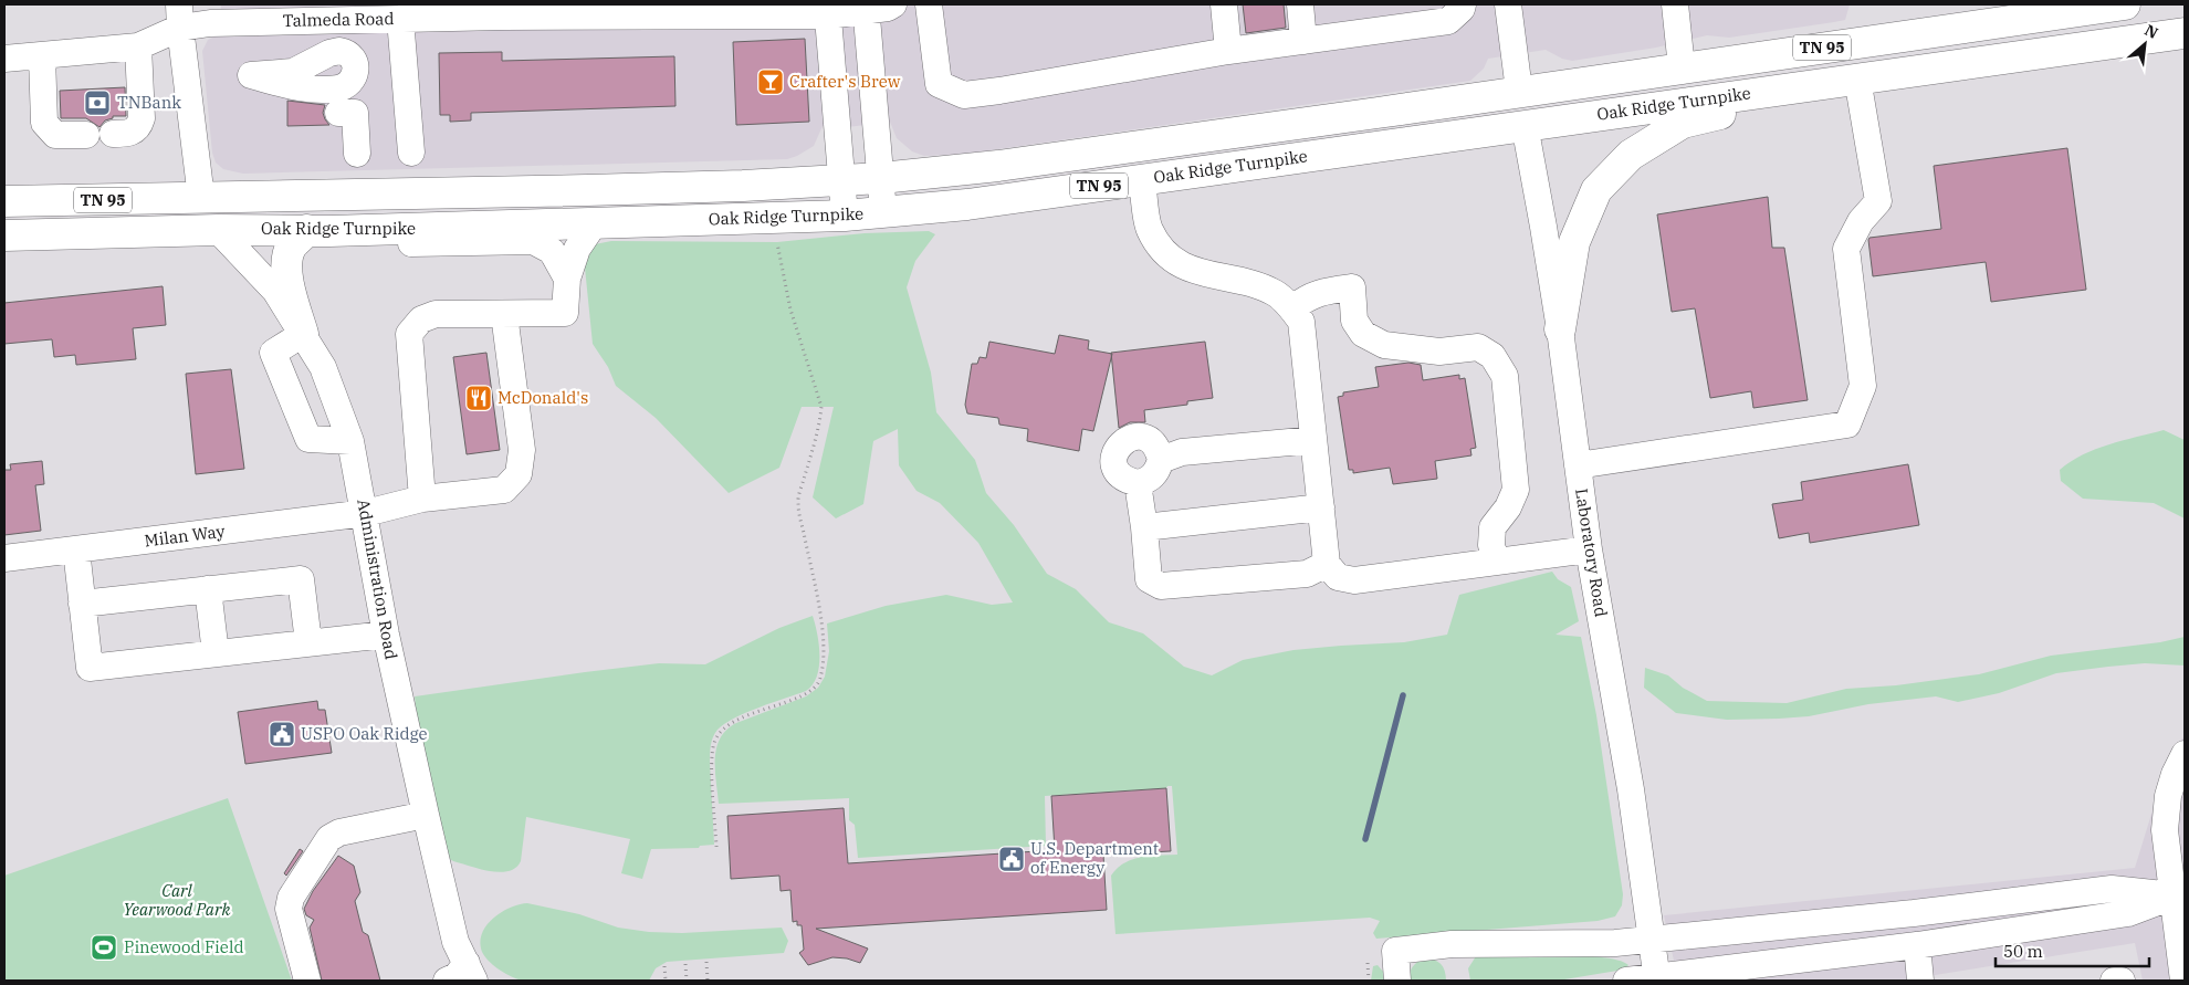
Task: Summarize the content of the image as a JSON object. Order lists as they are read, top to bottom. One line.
{"streets":{"highway":["TN 95","Oak Ridge Turnpike"],"street":["Talmeda Road","Milan Way","Laboratory Road","Administration Road"]},"crossings":[["Oak Ridge Turnpike","Laboratory Road"],["Oak Ridge Turnpike","Administration Road"],["Milan Way","Administration Road"]],"parks":["Carl Yearwood Park"],"places":{"bar":["Crafter's Brew"],"bank":["TNBank"],"restaurant":["McDonald's"],"public building":["USPO Oak Ridge","U.S. Department of Energy"],"sports":["Pinewood Field"]},"scale_bar":"50 m","north":"top right"}
